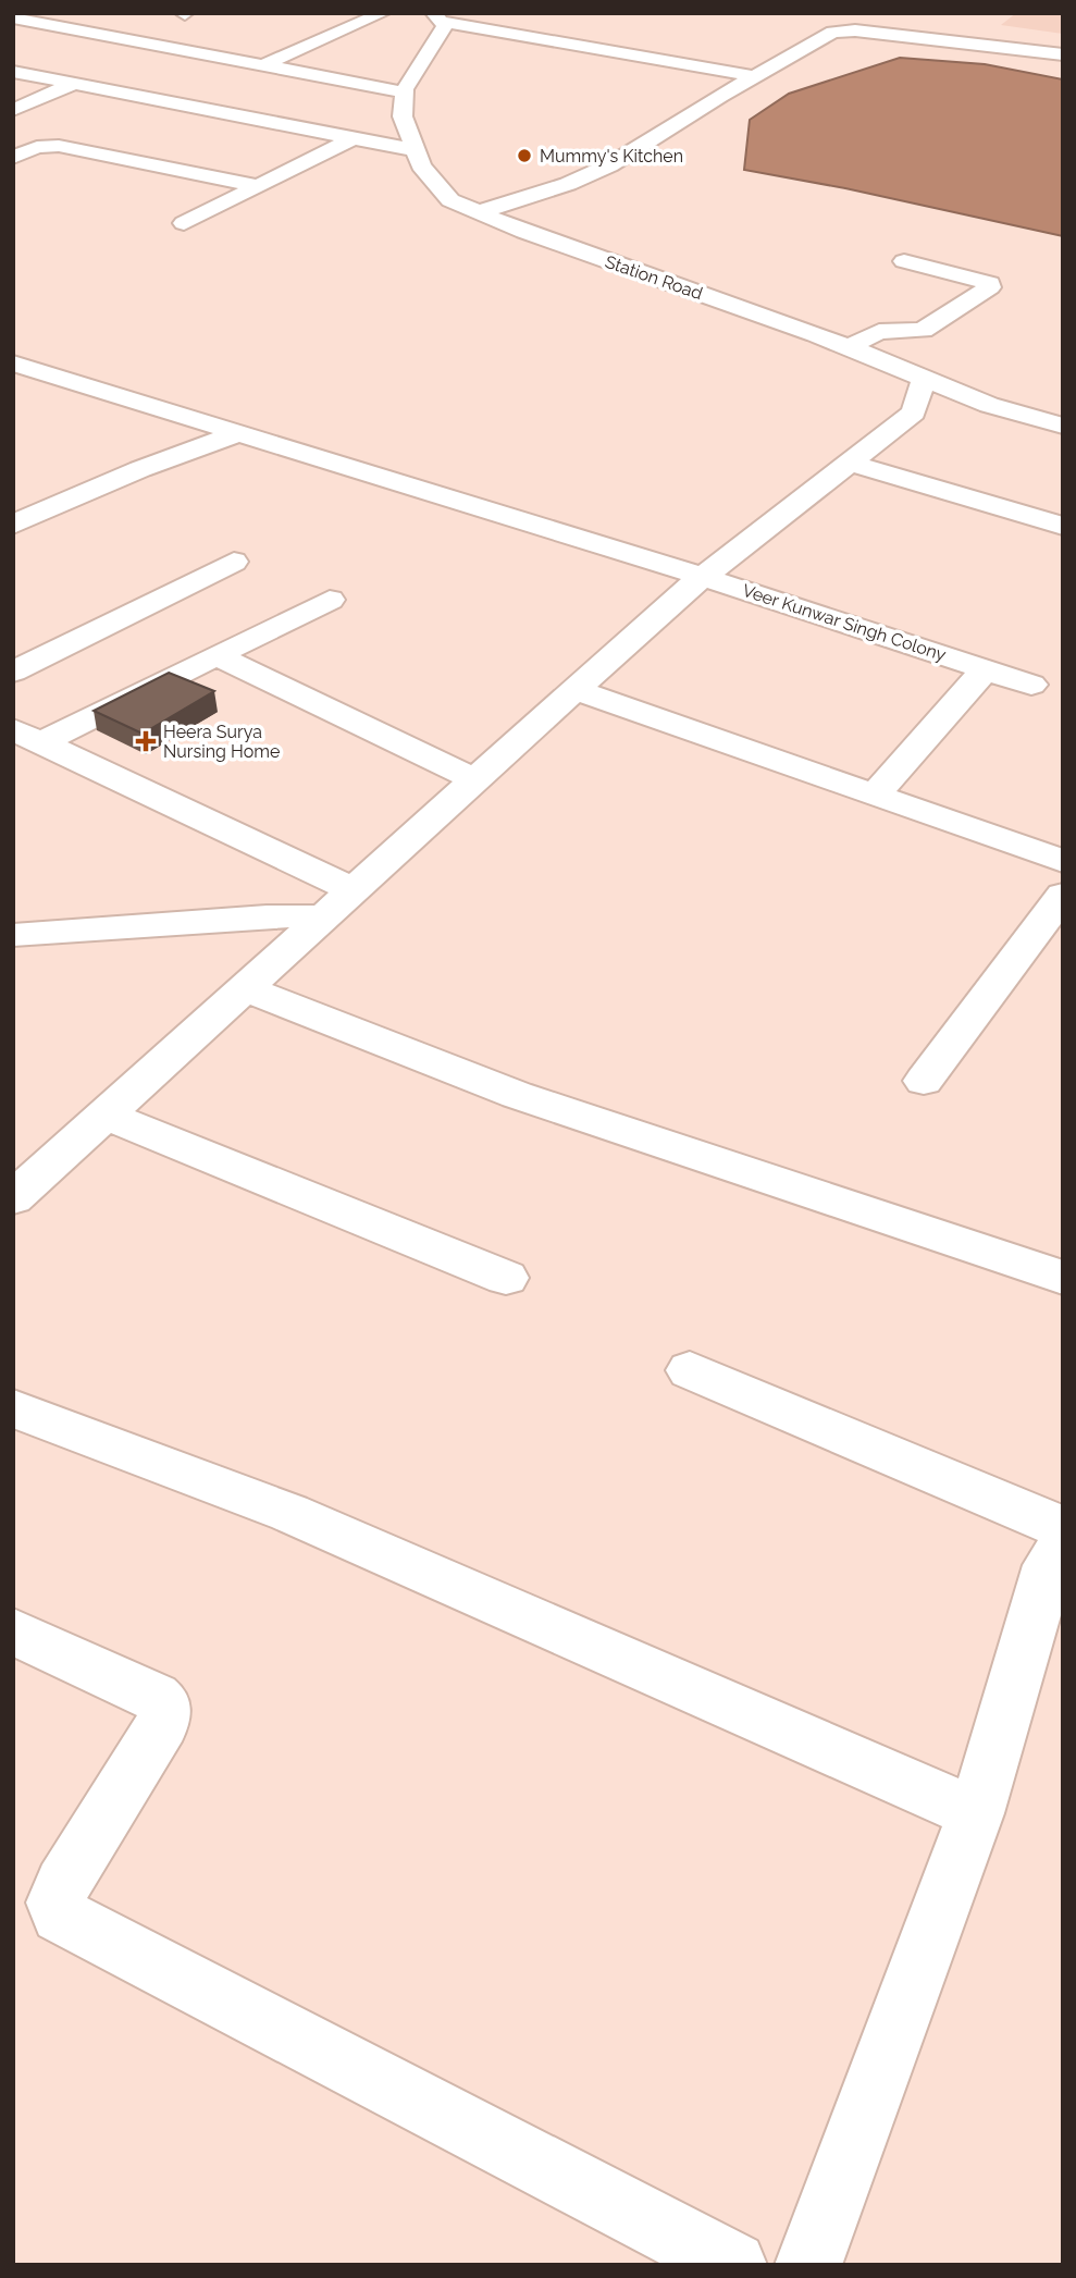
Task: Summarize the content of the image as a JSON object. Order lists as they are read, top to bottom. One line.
{"streets":{"street":["Station Road","Veer Kunwar Singh Colony"]},"places":{"other":["Mummy's Kitchen"],"health":["Heera Surya Nursing Home"]}}
